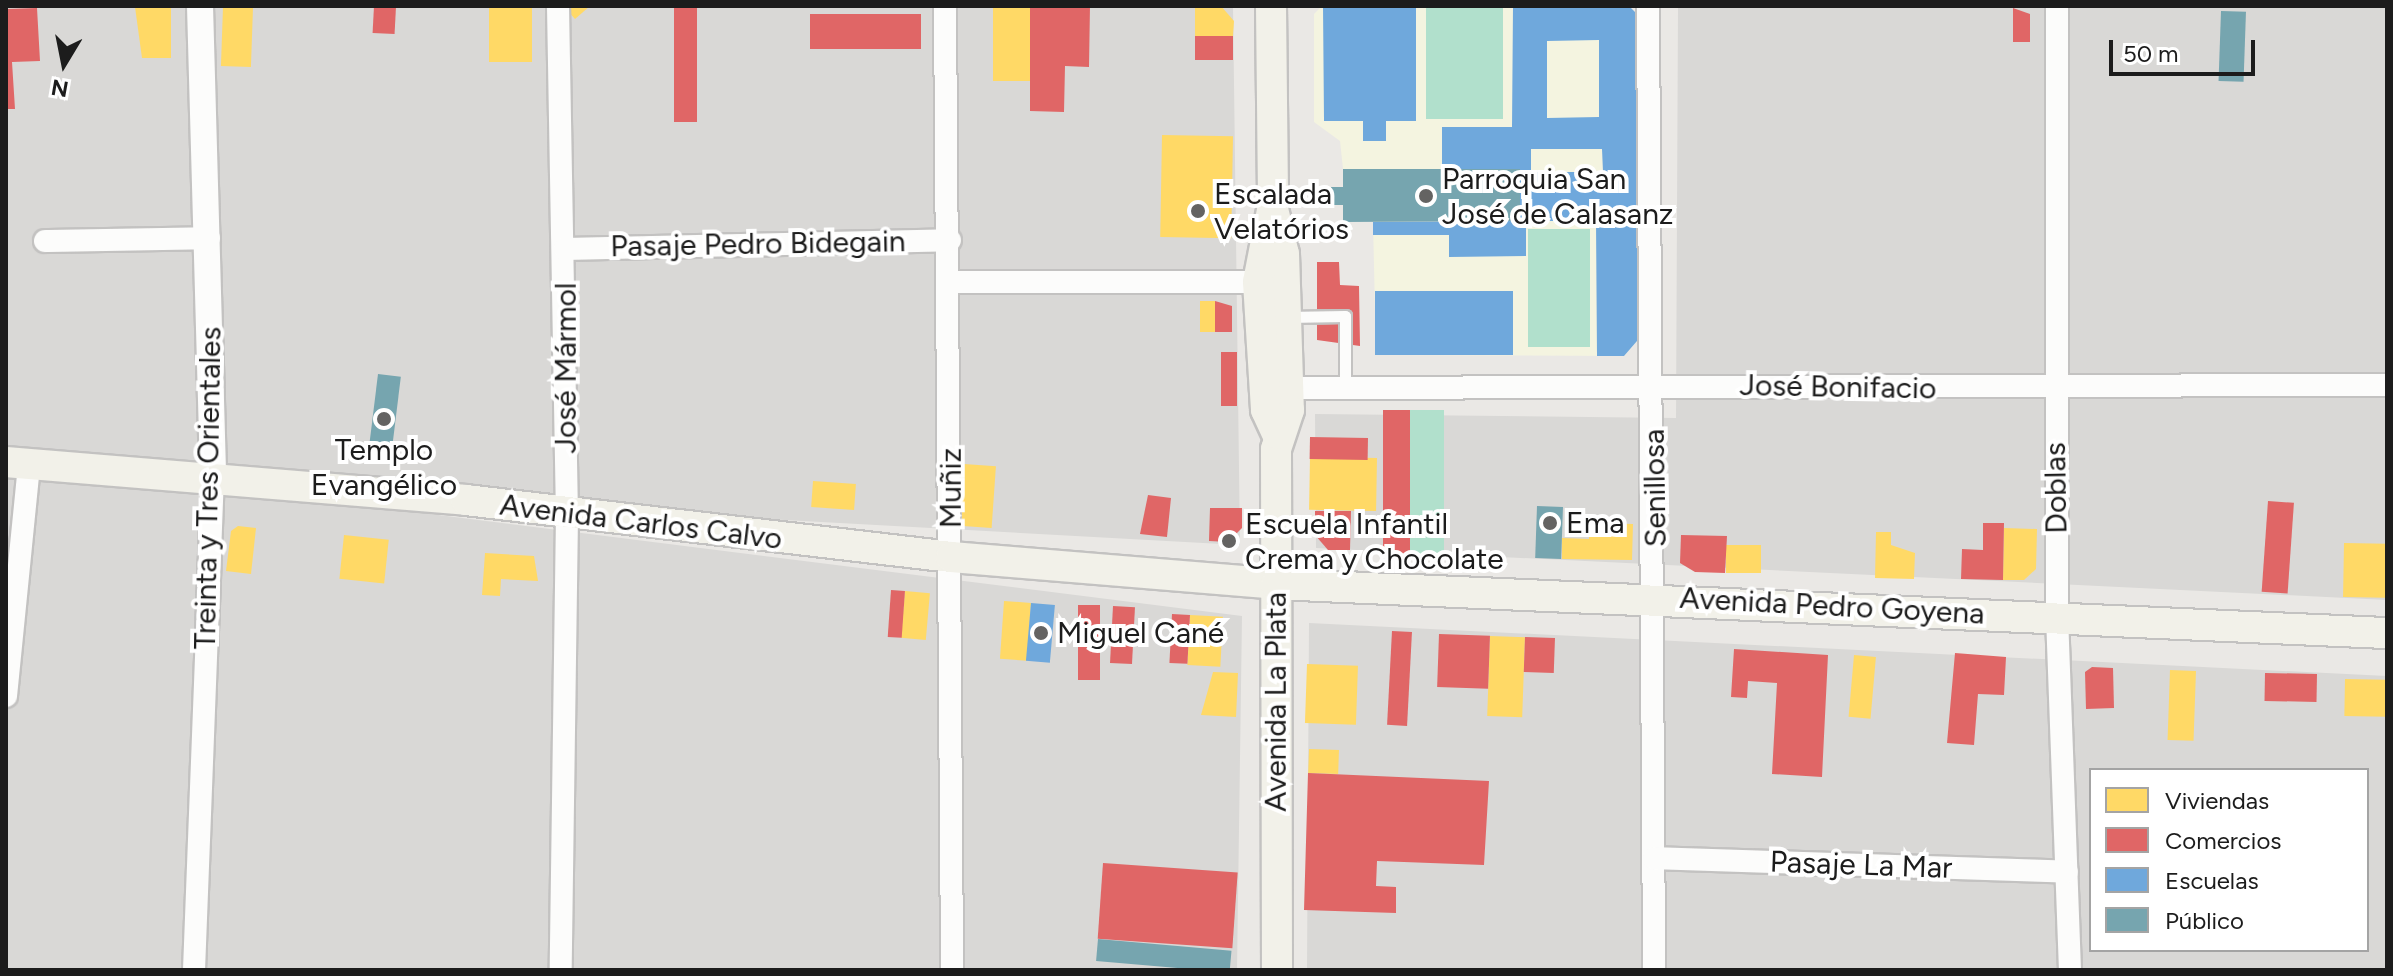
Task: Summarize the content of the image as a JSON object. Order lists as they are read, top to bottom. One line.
{"streets":{"main road":["Avenida Carlos Calvo","Avenida Pedro Goyena","Avenida La Plata"],"street":["Pasaje Pedro Bidegain","José Mármol","José Bonifacio","Treinta y Tres Orientales","Muñiz","Senillosa","Doblas","Pasaje La Mar"]},"crossings":[["Pasaje Pedro Bidegain","José Mármol"],["Pasaje Pedro Bidegain","Muñiz"],["José Mármol","Avenida Carlos Calvo"],["José Bonifacio","Senillosa"],["José Bonifacio","Doblas"],["José Bonifacio","Avenida La Plata"],["Treinta y Tres Orientales","Avenida Carlos Calvo"],["Muñiz","Avenida Carlos Calvo"],["Senillosa","Avenida Pedro Goyena"],["Senillosa","Pasaje La Mar"],["Doblas","Avenida Pedro Goyena"],["Doblas","Pasaje La Mar"],["Avenida Carlos Calvo","Avenida Pedro Goyena"],["Avenida Carlos Calvo","Avenida La Plata"],["Avenida Pedro Goyena","Avenida La Plata"]],"places":["Parroquia San José de Calasanz","Escalada Velatórios","Templo Evangélico","Ema","Escuela Infantil Crema y Chocolate","Miguel Cané"],"legend":["Viviendas","Comercios","Escuelas","Público"],"scale_bar":"50 m","north":"bottom"}
